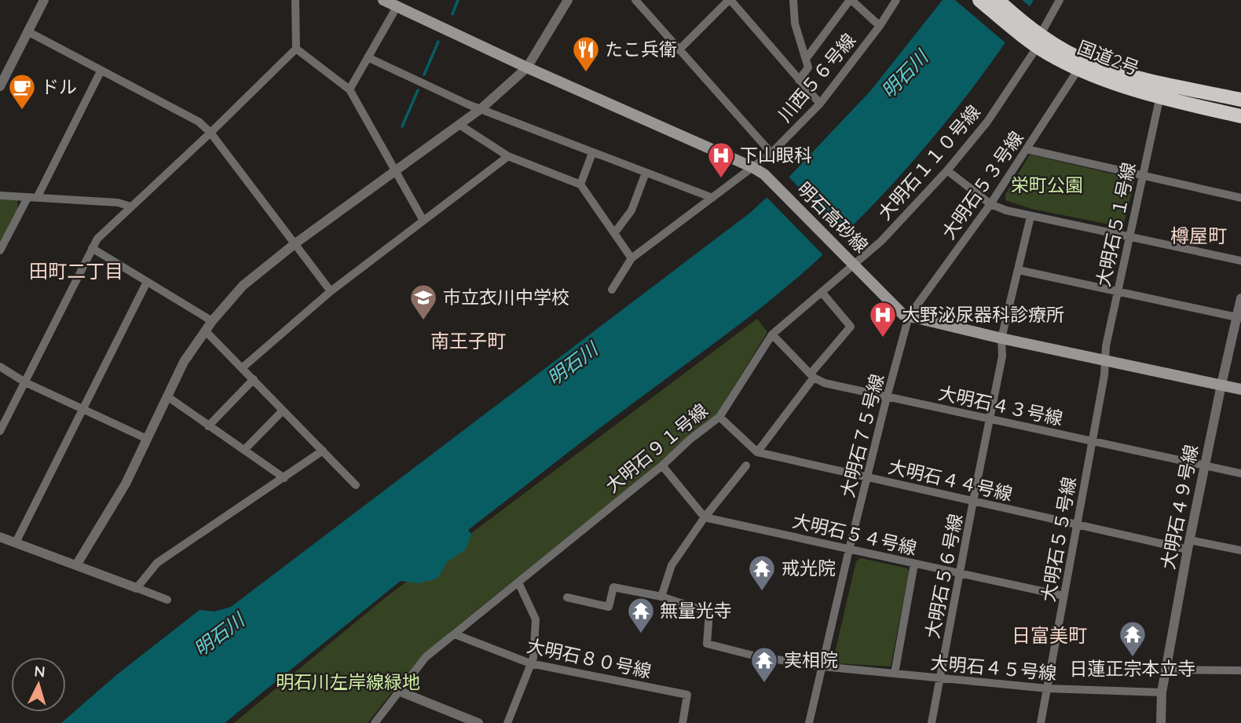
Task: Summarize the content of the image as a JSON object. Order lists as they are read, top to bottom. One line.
{"streets":{"highway":["国道2号"],"main road":["明石高砂線"],"street":["川西５６号線","大明石１１０号線","大明石５３号線","大明石５１号線","大明石４３号線","大明石７５号線","大明石９１号線","大明石４４号線","大明石４９号線","大明石５４号線","大明石５５号線","大明石５６号線","大明石８０号線","大明石４５号線"]},"crossings":[["国道2号","大明石１１０号線"],["国道2号","大明石５３号線"],["国道2号","大明石５１号線"],["川西５６号線","明石高砂線"],["大明石１１０号線","明石高砂線"],["大明石１１０号線","大明石９１号線"],["大明石５３号線","明石高砂線"],["大明石５３号線","大明石７５号線"],["明石高砂線","大明石５１号線"],["明石高砂線","大明石７５号線"],["明石高砂線","大明石９１号線"],["明石高砂線","大明石４９号線"],["明石高砂線","大明石５５号線"],["明石高砂線","大明石５６号線"],["大明石５１号線","大明石５５号線"],["大明石４３号線","大明石７５号線"],["大明石４３号線","大明石９１号線"],["大明石４３号線","大明石４９号線"],["大明石４３号線","大明石５５号線"],["大明石４３号線","大明石５６号線"],["大明石７５号線","大明石４４号線"],["大明石７５号線","大明石５４号線"],["大明石７５号線","大明石４５号線"],["大明石９１号線","大明石８０号線"],["大明石４４号線","大明石４９号線"],["大明石４４号線","大明石５５号線"],["大明石４４号線","大明石５６号線"],["大明石４９号線","大明石４５号線"],["大明石５４号線","大明石５５号線"],["大明石５４号線","大明石５６号線"],["大明石５５号線","大明石４５号線"],["大明石５６号線","大明石４５号線"]],"districts":["樽屋町","田町二丁目","南王子町","日富美町"],"water":["明石川"],"parks":["栄町公園","明石川左岸線緑地"],"places":{"restaurant":["たこ兵衛"],"cafe":["ドル"],"hospital":["下山眼科","大野泌尿器科診療所"],"school or university":["市立衣川中学校"],"temple":["戒光院","無量光寺","日蓮正宗本立寺","実相院"]},"north":"top"}
